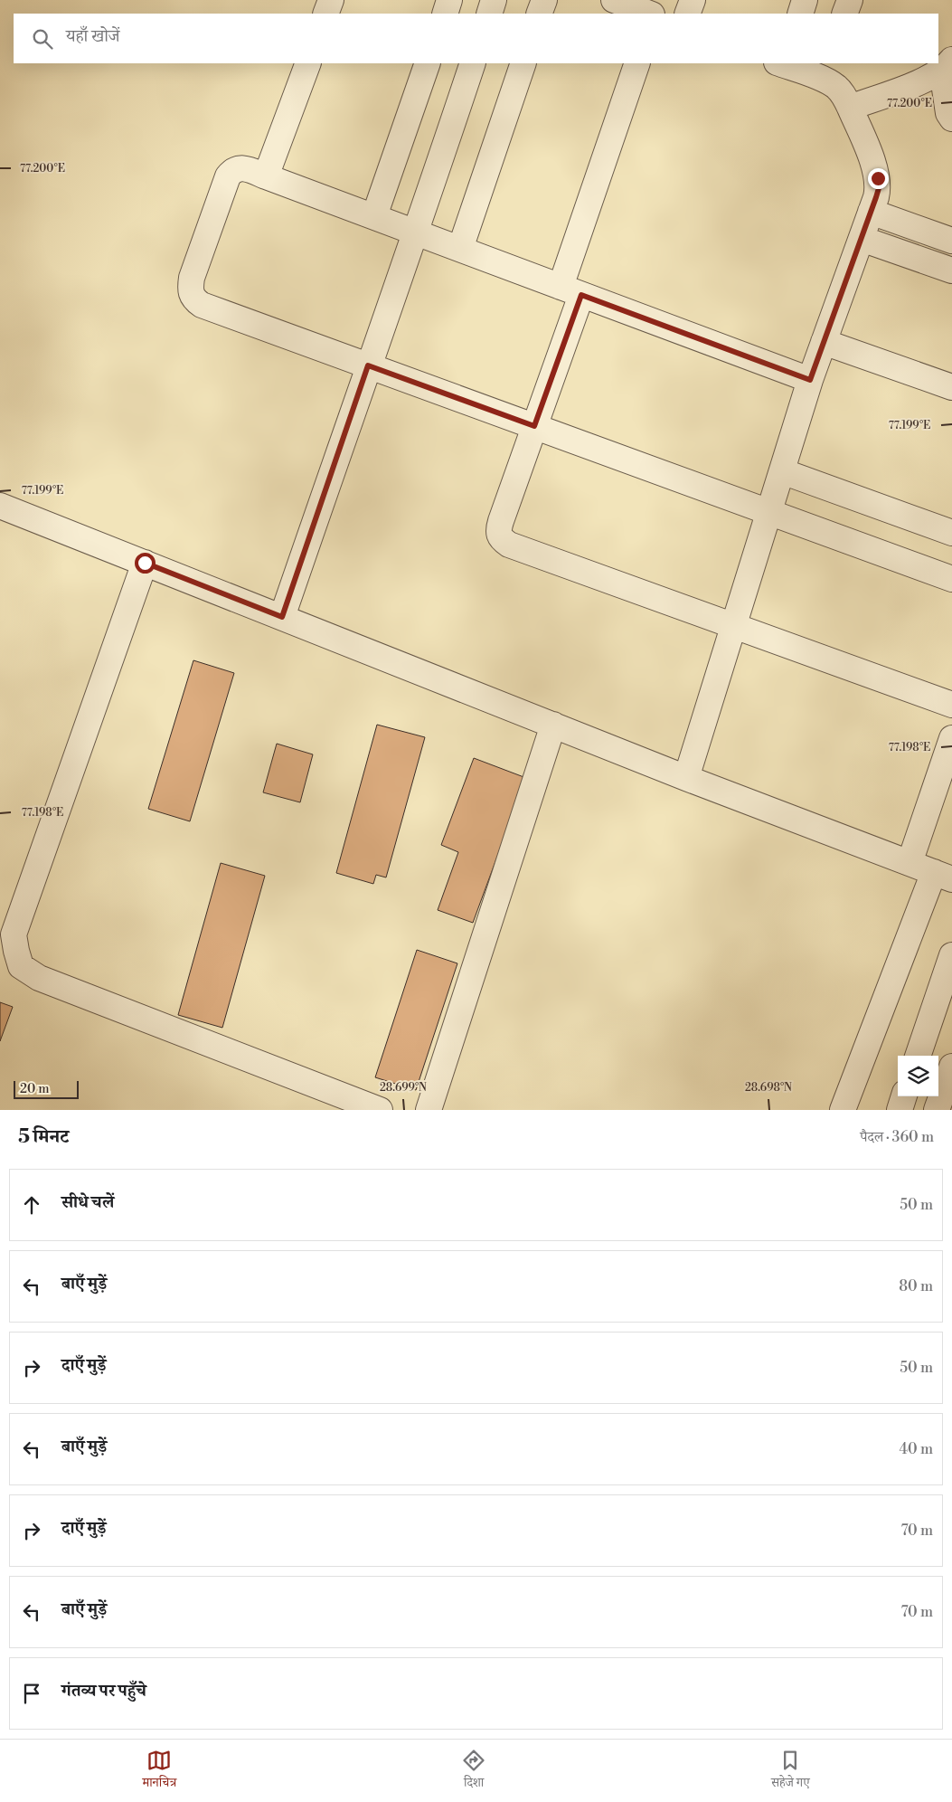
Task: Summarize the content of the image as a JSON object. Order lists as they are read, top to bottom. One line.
{"scale_bar":"20 m","page":{"search":"यहाँ खोजें","scale":"20 m","heading":["5 मिनट","पैदल · 360 m"],"list":[["सीधे चलें","50 m"],["बाएँ मुड़ें","80 m"],["दाएँ मुड़ें","50 m"],["बाएँ मुड़ें","40 m"],["दाएँ मुड़ें","70 m"],["बाएँ मुड़ें","70 m"],"गंतव्य पर पहुँचे"],"nav":["मानचित्र","दिशा","सहेजे गए"]},"coordinates":["77.200°E","77.199°E","77.198°E","28.699°N","28.698°N"]}
